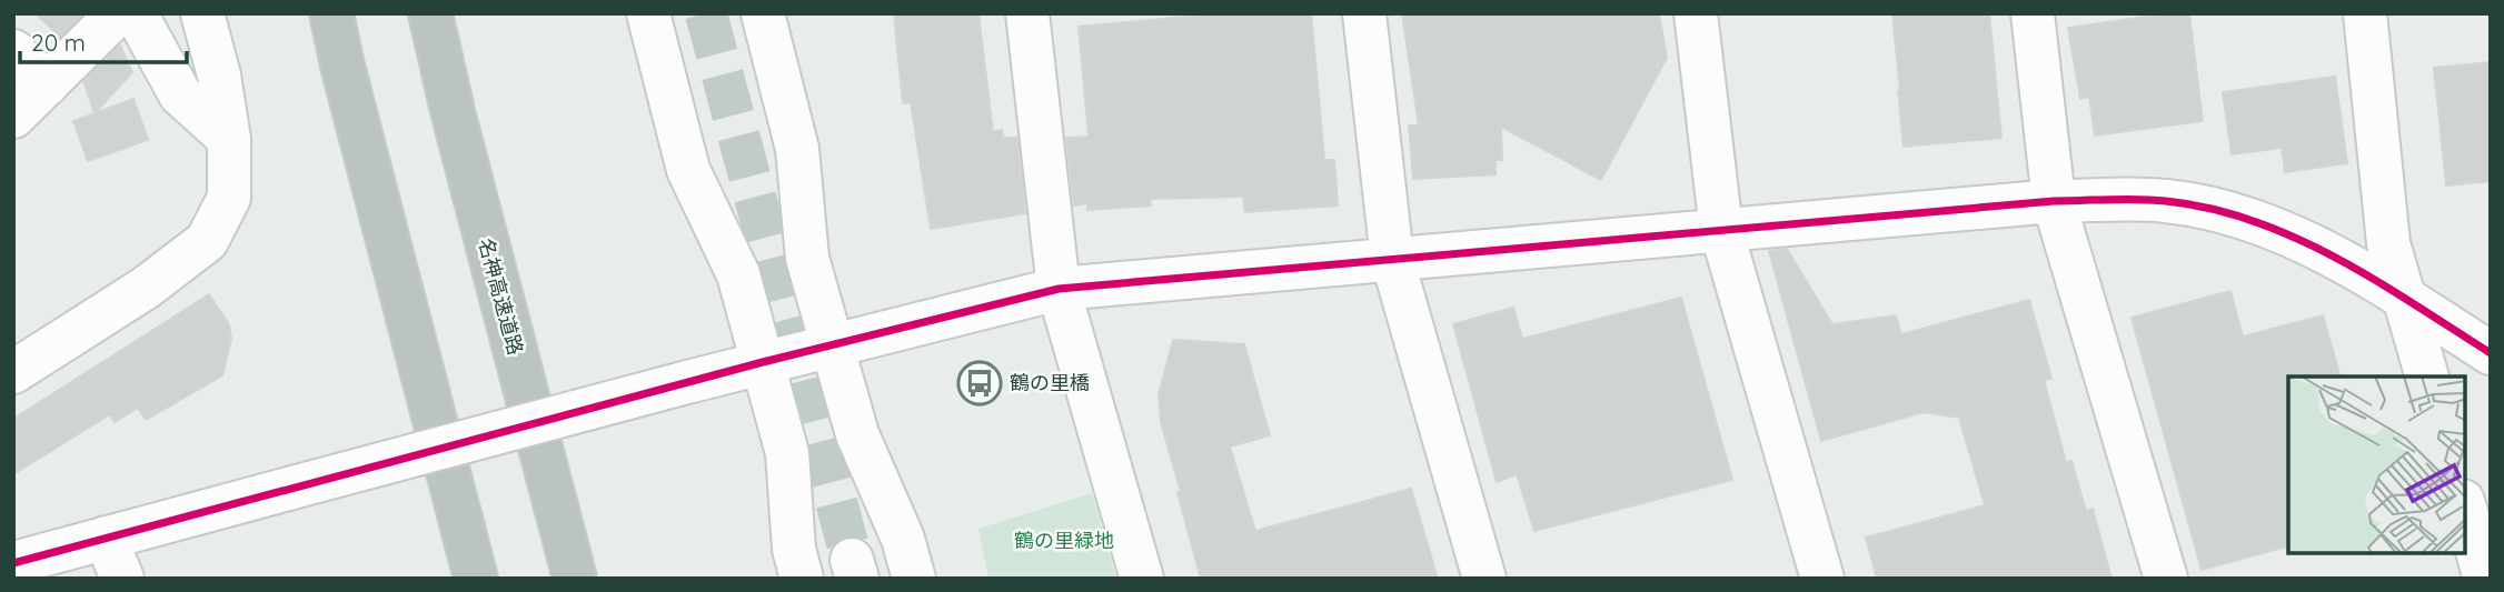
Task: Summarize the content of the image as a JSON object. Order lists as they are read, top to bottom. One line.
{"streets":{"highway":["名神高速道路"]},"parks":["鶴の里緑地"],"places":{"bus stop":["鶴の里橋"]},"scale_bar":"20 m"}
